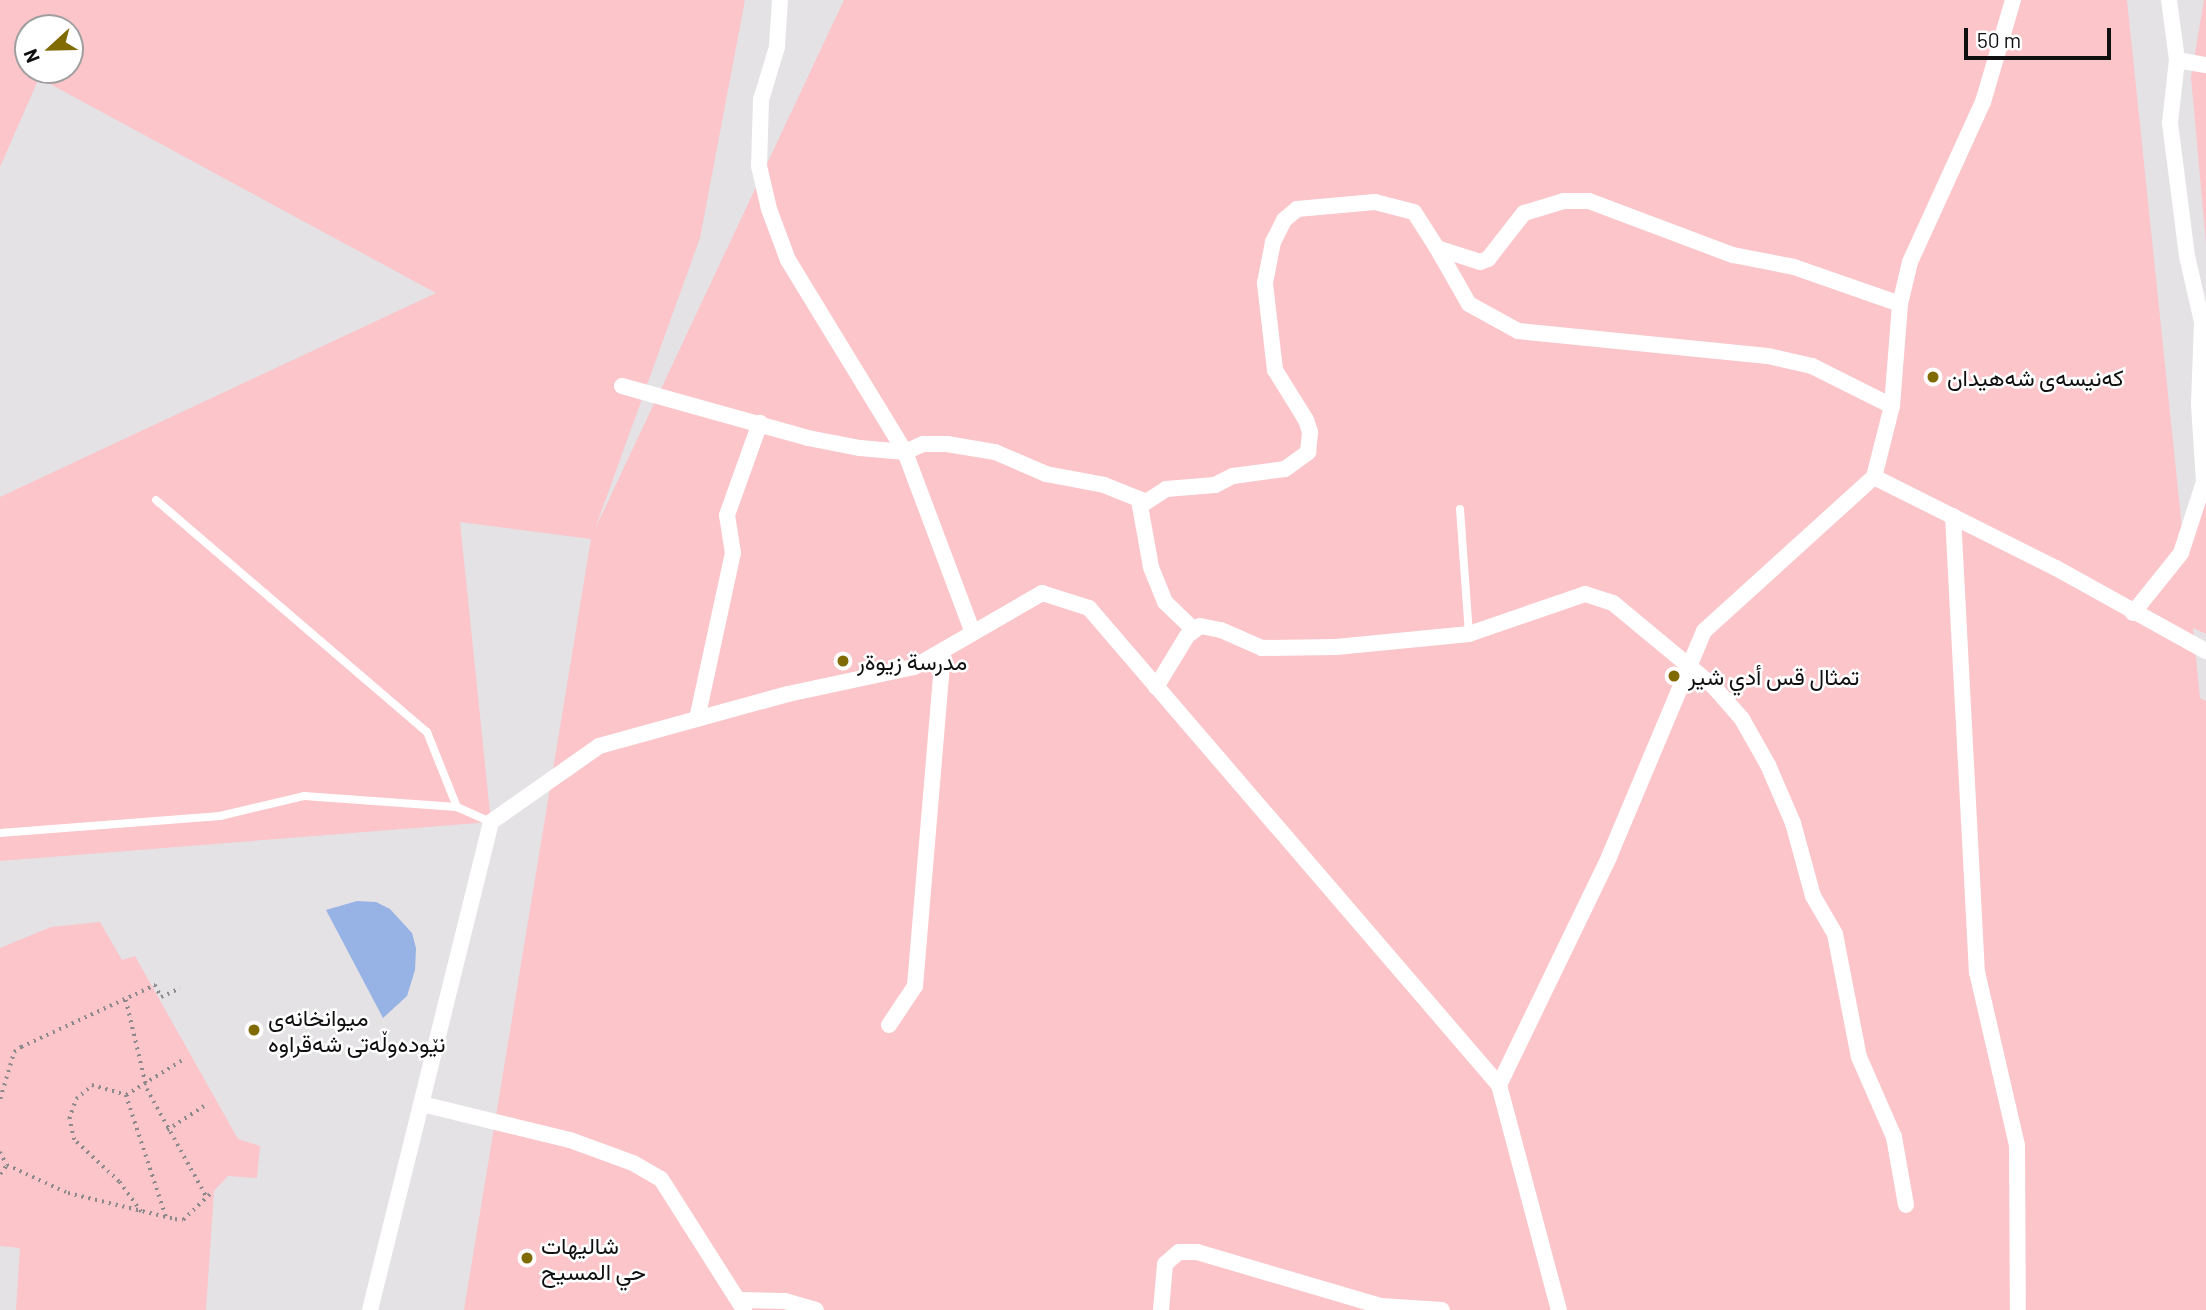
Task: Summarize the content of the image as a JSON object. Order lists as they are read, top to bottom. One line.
{"places":["کەنیسەی شەهیدان","مدرسة زيوةر","تمثال قس أدي شير","میوانخانەی نێودەوڵەتی شەقراوە","شاليهات حي المسيح"],"scale_bar":"50 m","north":"left"}
